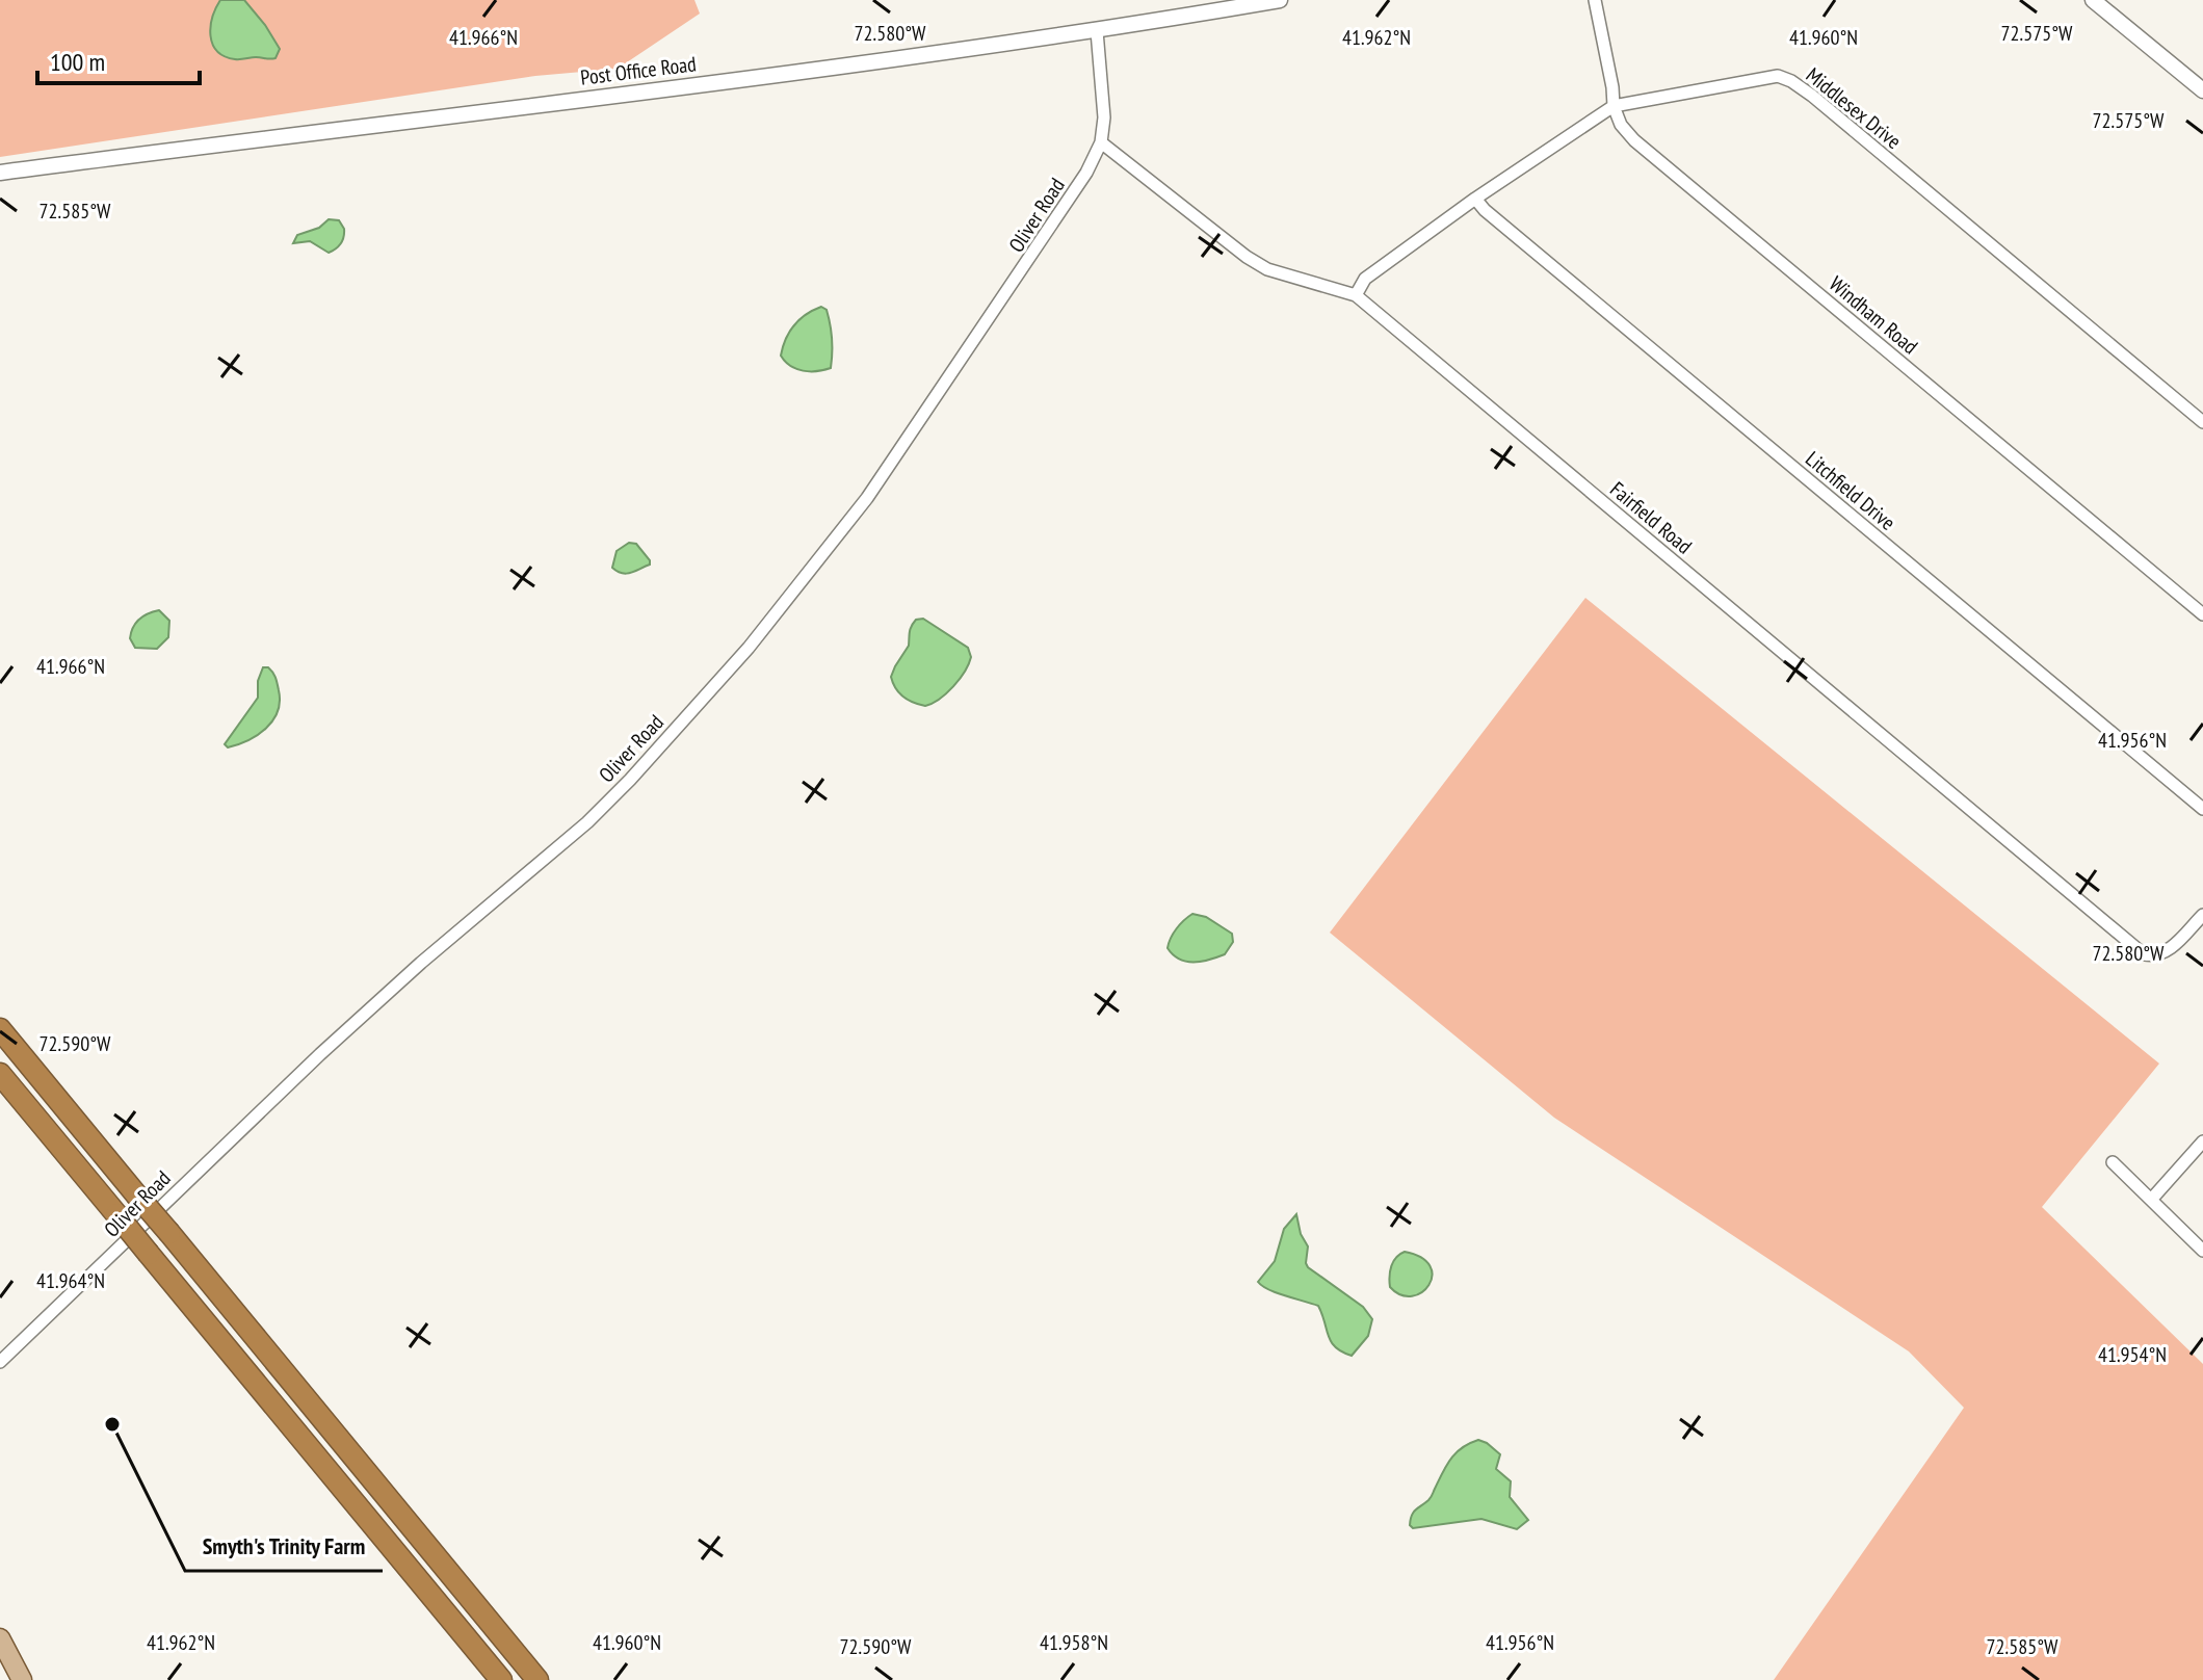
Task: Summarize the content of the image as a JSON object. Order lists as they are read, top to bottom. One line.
{"streets":{"street":["Post Office Road","Middlesex Drive","Oliver Road","Windham Road","Litchfield Drive","Fairfield Road"]},"crossings":[["Post Office Road","Oliver Road"],["Middlesex Drive","Windham Road"],["Middlesex Drive","Litchfield Drive"],["Middlesex Drive","Fairfield Road"],["Oliver Road","Fairfield Road"]],"places":["Smyth's Trinity Farm"],"scale_bar":"100 m","coordinates":["72.580°W","72.575°W","41.966°N","41.962°N","41.960°N","72.585°W","41.956°N","72.590°W","41.964°N","41.954°N","41.958°N"]}
